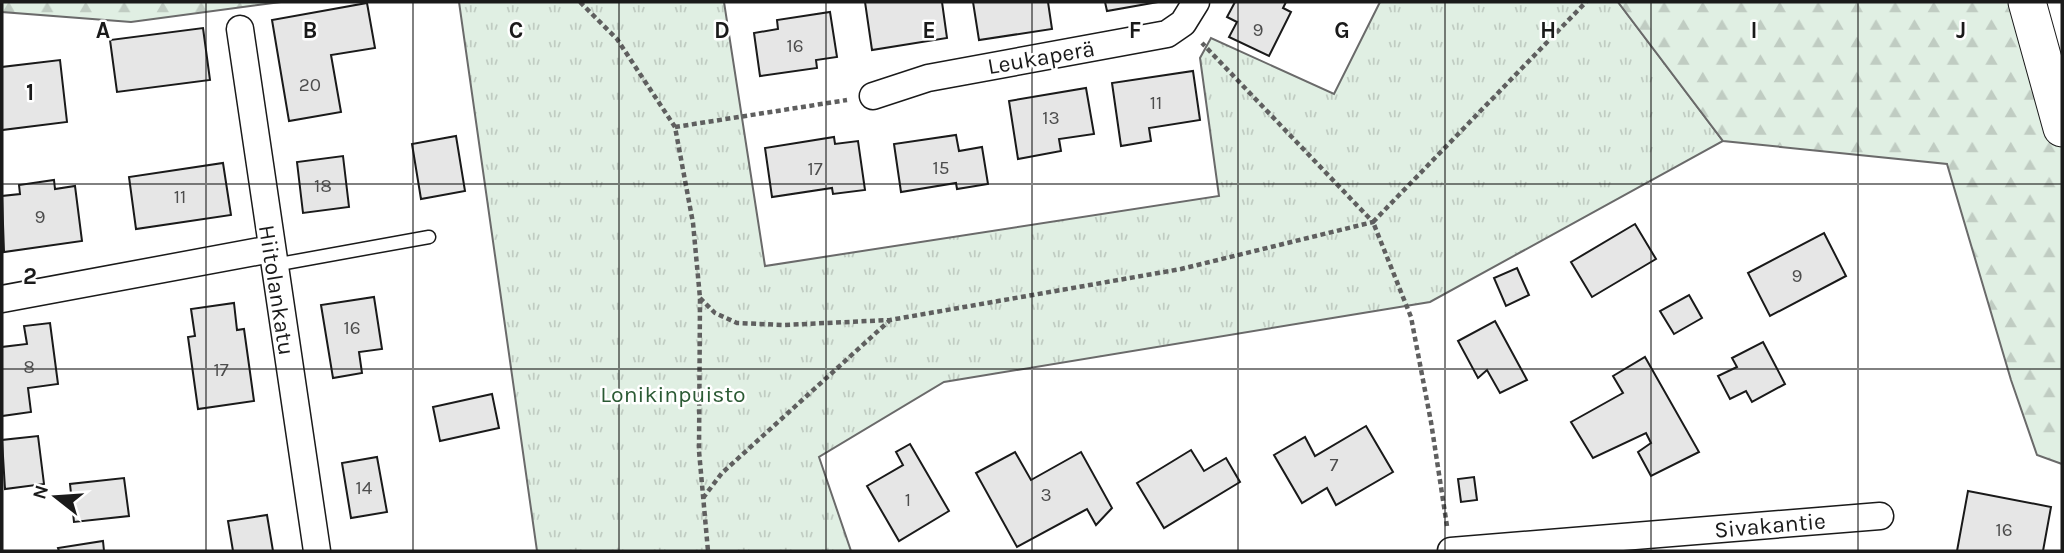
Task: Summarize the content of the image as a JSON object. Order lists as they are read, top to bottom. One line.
{"streets":{"street":["Leukaperä","Hiitolankatu","Sivakantie"]},"parks":["Lonikinpuisto"],"house_numbers":["9","16","20","11","13","15","17","18","11","9","9","16","8","17","7","14","3","1","16"],"north":"left","grid":{"columns":["A","B","C","D","E","F","G","H","I","J"],"rows":["1","2"]}}
